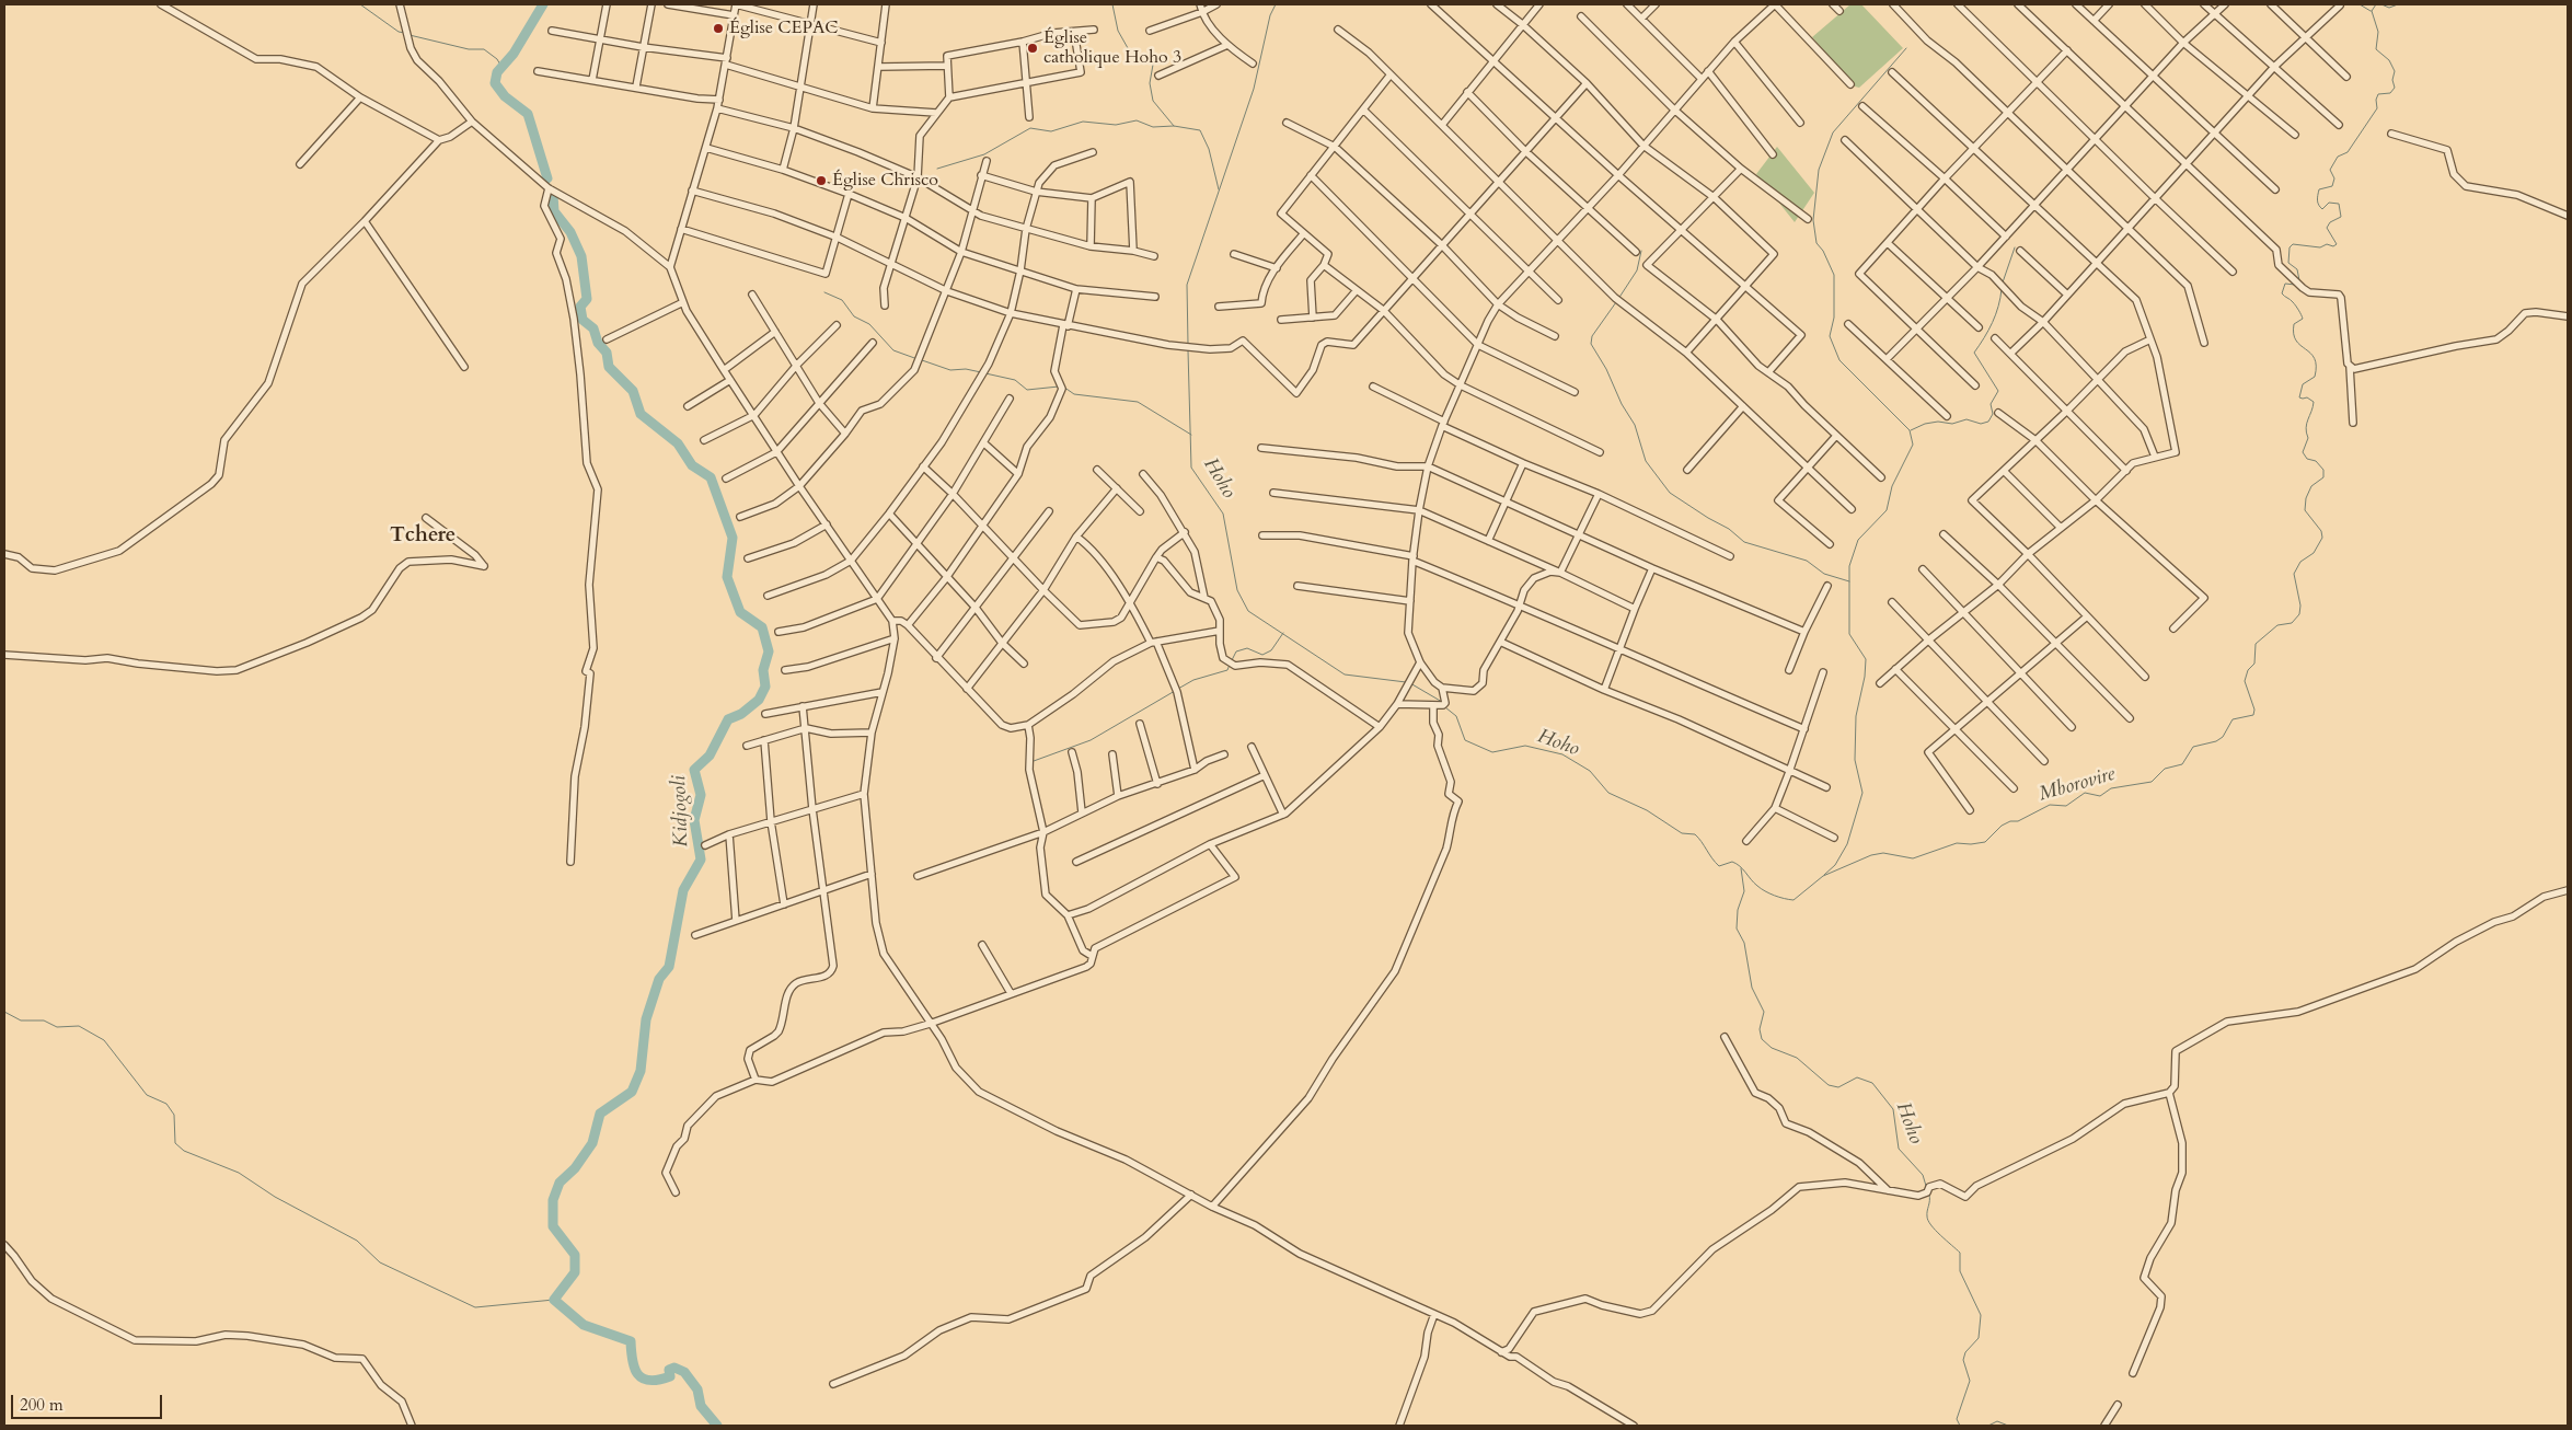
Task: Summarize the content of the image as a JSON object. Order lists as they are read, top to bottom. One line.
{"districts":["Tchere"],"water":["Hoho","Mborovire","Kidjogoli"],"places":["Église CEPAC","Église catholique Hoho 3","Église Chrisco"],"scale_bar":"200 m"}
